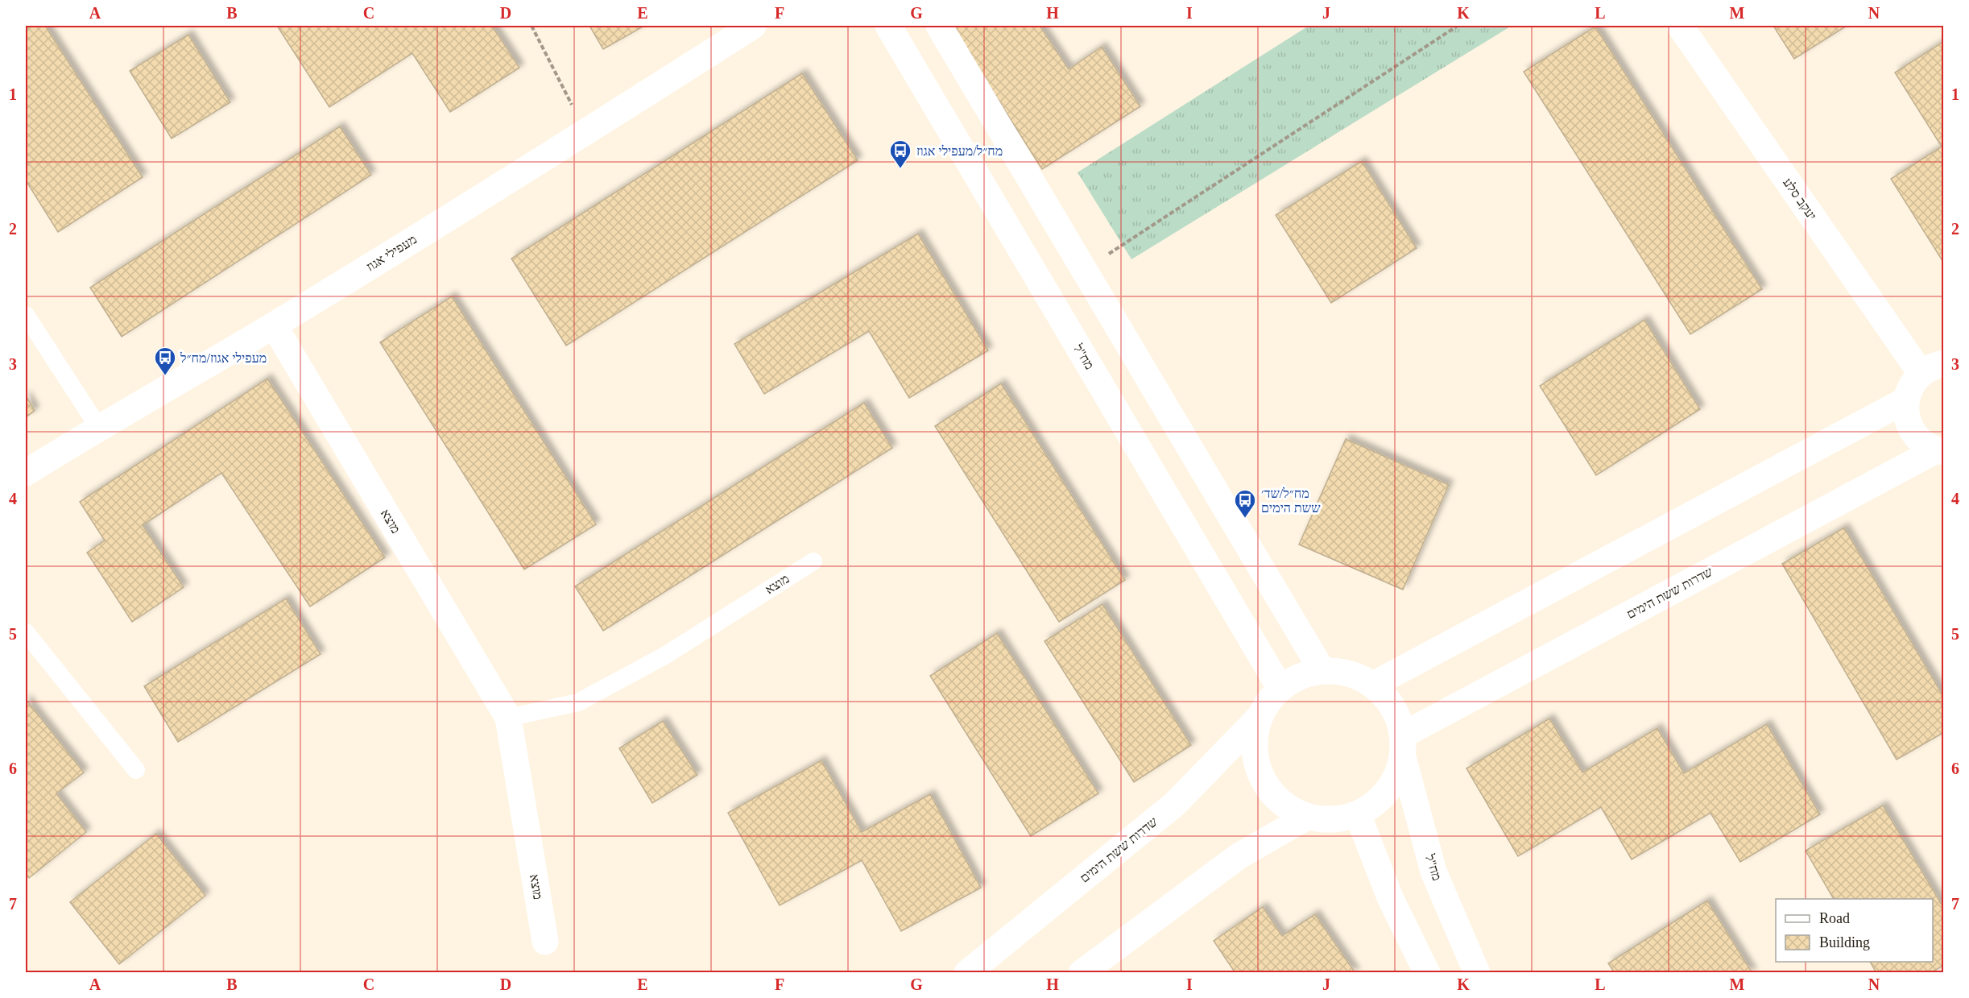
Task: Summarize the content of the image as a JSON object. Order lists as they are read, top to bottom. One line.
{"streets":{"street":["יעקב סלע","מעפילי אגוז","מח\"ל","מוצא","שדרות ששת הימים"]},"crossings":[["מעפילי אגוז","מוצא"],["מח\"ל","שדרות ששת הימים"]],"places":{"bus stop":["מח״ל/מעפילי אגוז","מעפילי אגוז/מח״ל","מח״ל/שד׳ ששת הימים"]},"legend":["Road","Building"],"grid":{"columns":["A","B","C","D","E","F","G","H","I","J","K","L","M","N"],"rows":["1","2","3","4","5","6","7"]}}
